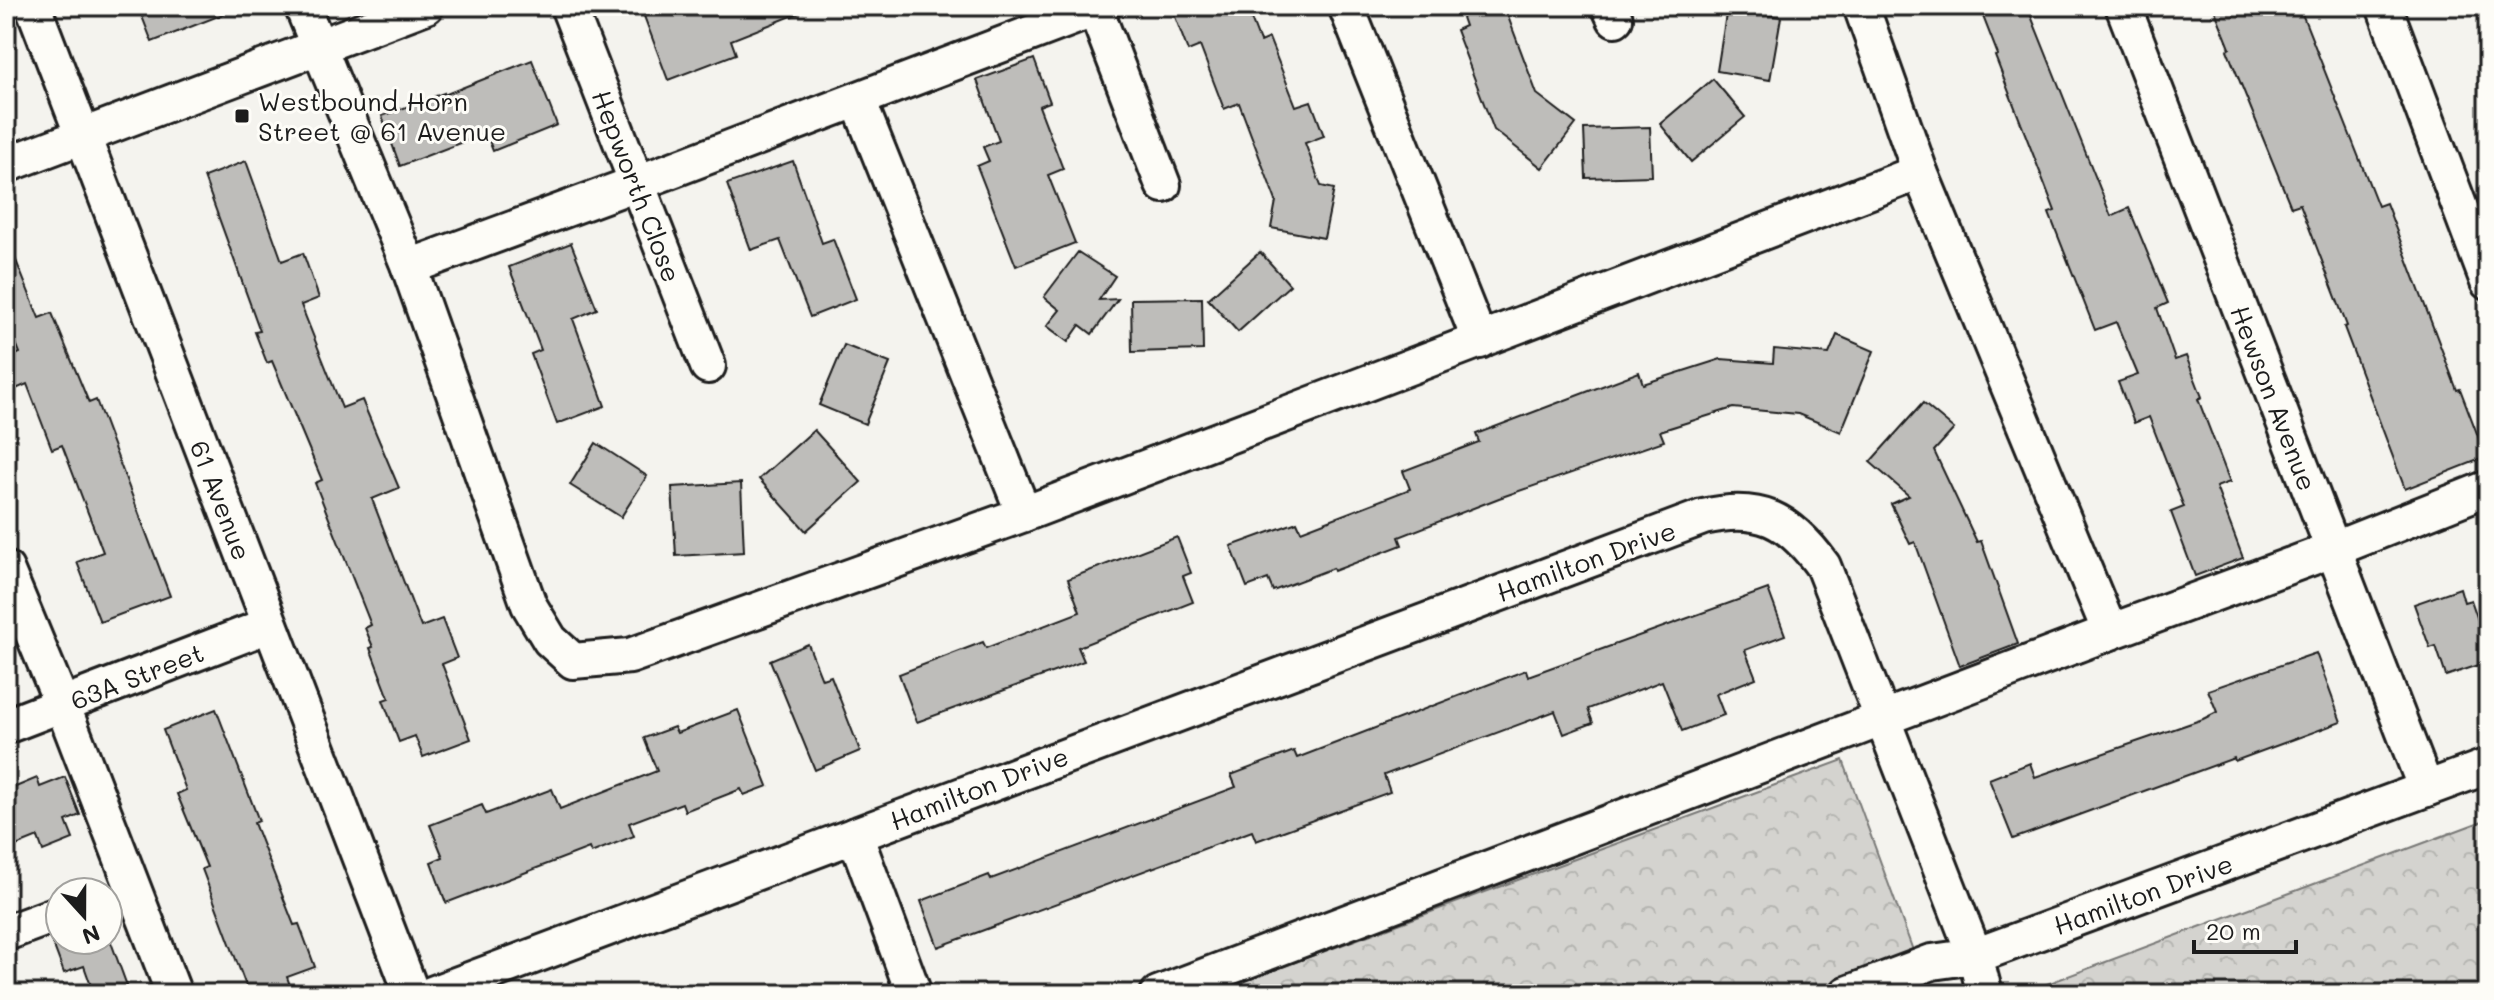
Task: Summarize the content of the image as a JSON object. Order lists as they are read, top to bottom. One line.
{"streets":{"street":["Hepworth Close","Hewson Avenue","61 Avenue","Hamilton Drive","63A Street"]},"crossings":[["Hewson Avenue","Hamilton Drive"],["61 Avenue","63A Street"]],"places":{"transit":["Westbound Horn Street @ 61 Avenue"]},"scale_bar":"20 m","north":"bottom"}
